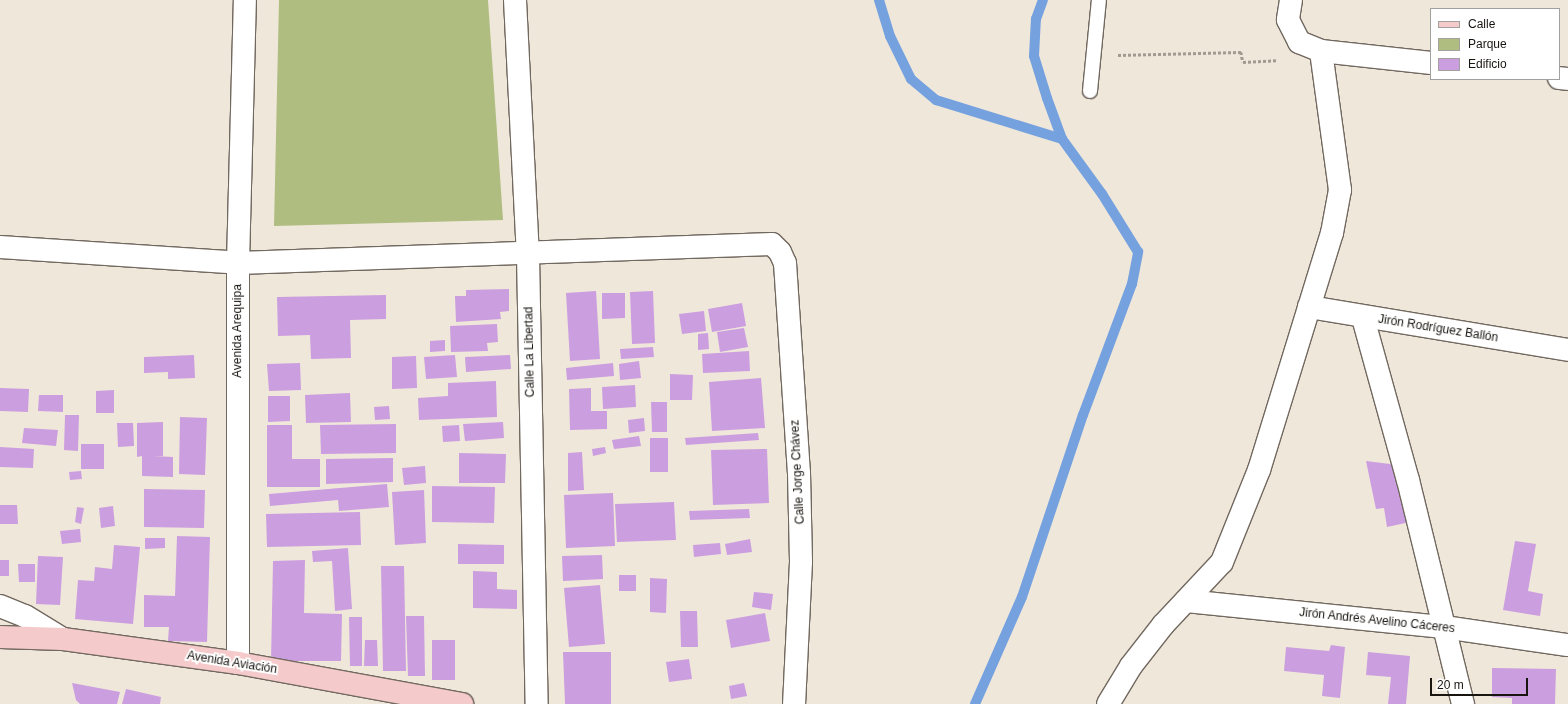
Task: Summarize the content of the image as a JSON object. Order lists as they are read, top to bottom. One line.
{"streets":{"street":["Jirón Rodríguez Ballón","Avenida Arequipa","Calle La Libertad","Calle Jorge Chávez","Jirón Andrés Avelino Cáceres","Avenida Aviación"]},"crossings":[["Avenida Arequipa","Avenida Aviación"],["Calle La Libertad","Calle Jorge Chávez"]],"legend":["Calle","Parque","Edificio"],"scale_bar":"20 m"}
